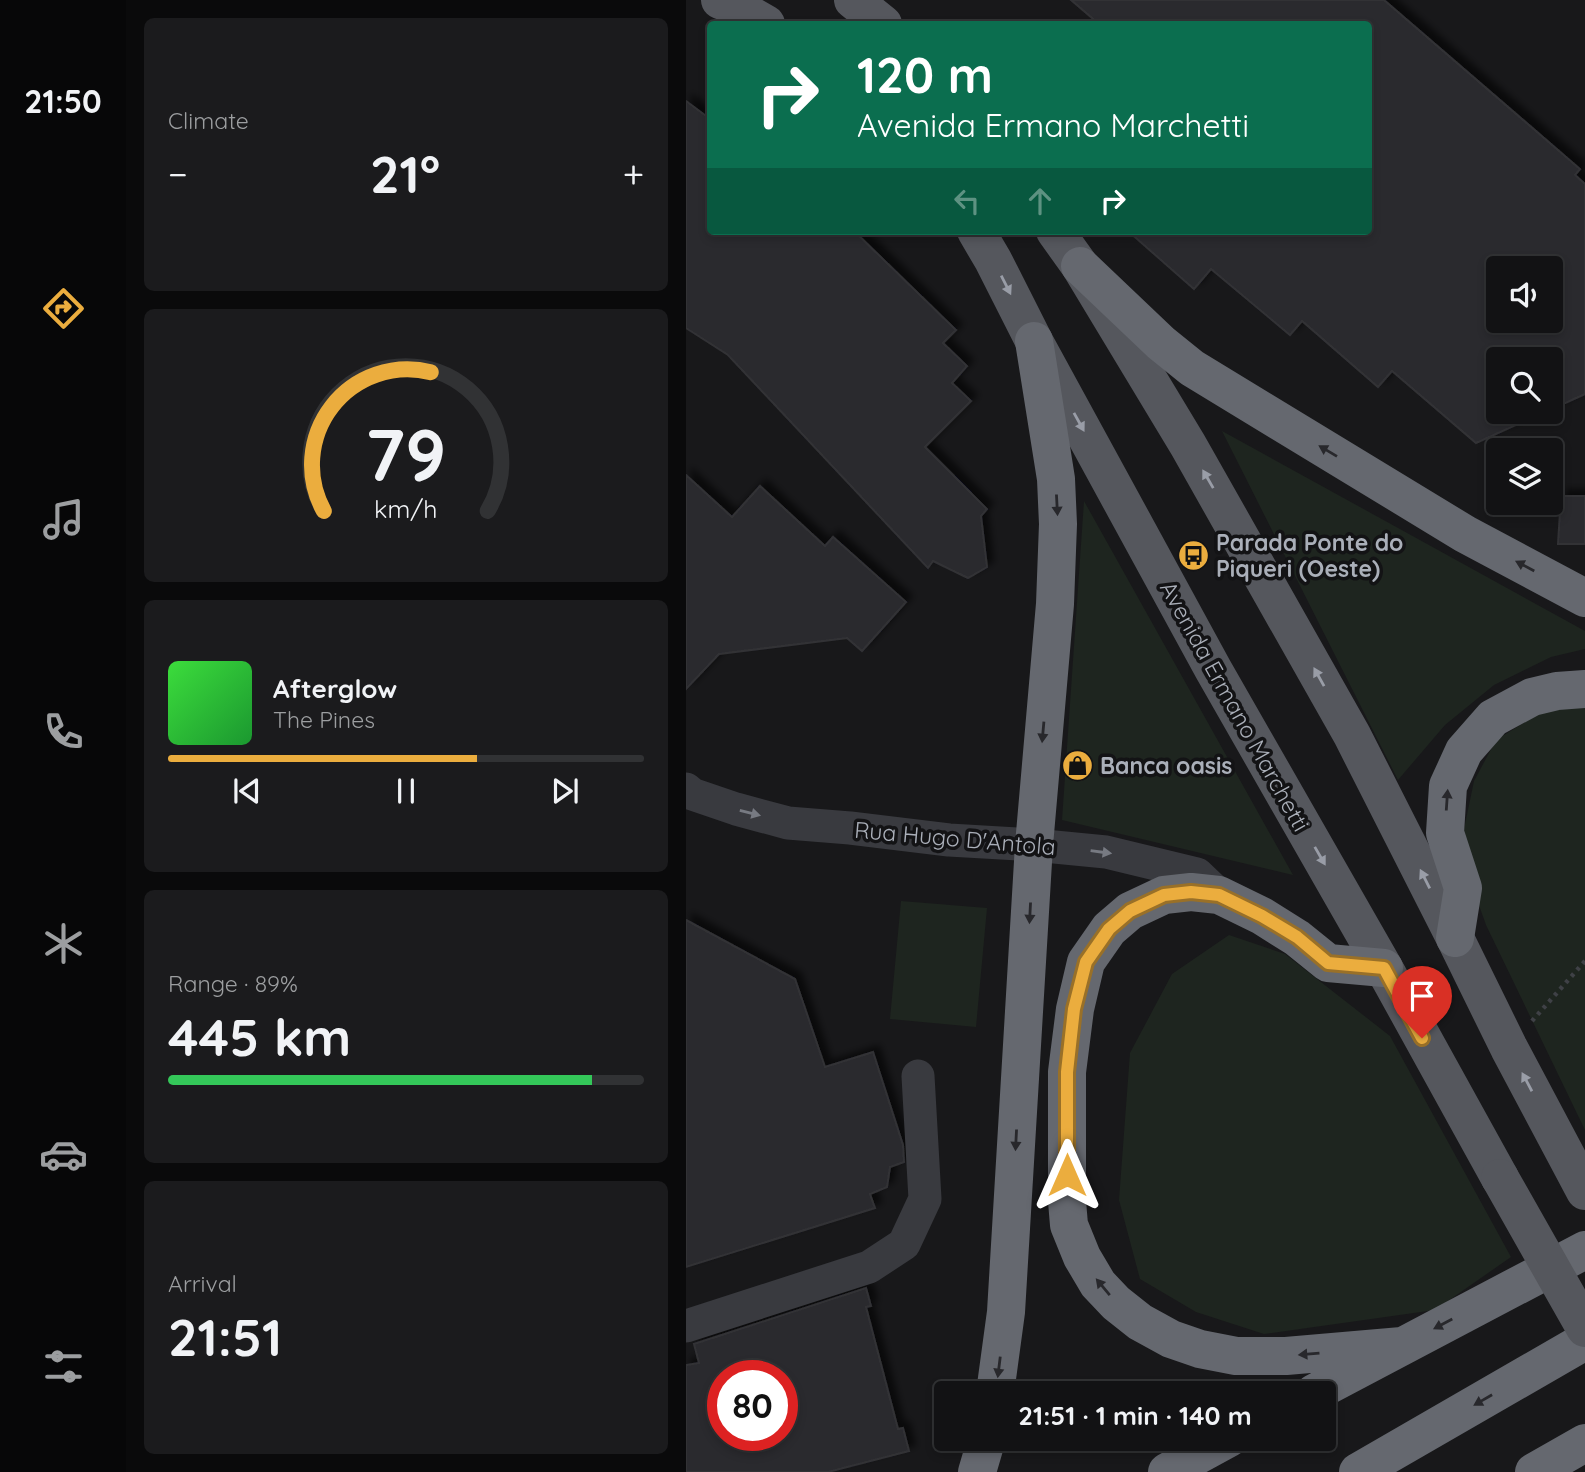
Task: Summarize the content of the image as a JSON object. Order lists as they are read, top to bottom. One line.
{"streets":{"main road":["Avenida Ermano Marchetti"],"street":["Rua Hugo D'Antola"]},"one_way":["Rua Hugo D'Antola"],"places":{"bus stop":["Parada Ponte do Piqueri (Oeste)"],"shop":["Banca oasis"]},"page":{"tabs":"21:50","tile":["Climate",["Range · 89%","445 km"],["Arrival","21:51"]],"turn":["120 m","Avenida Ermano Marchetti"],"heat":["−","21°","+"],"song":["Afterglow","The Pines"],"limit":"80","trip":"21:51 · 1 min · 140 m","gauge":["79","km/h"]}}
